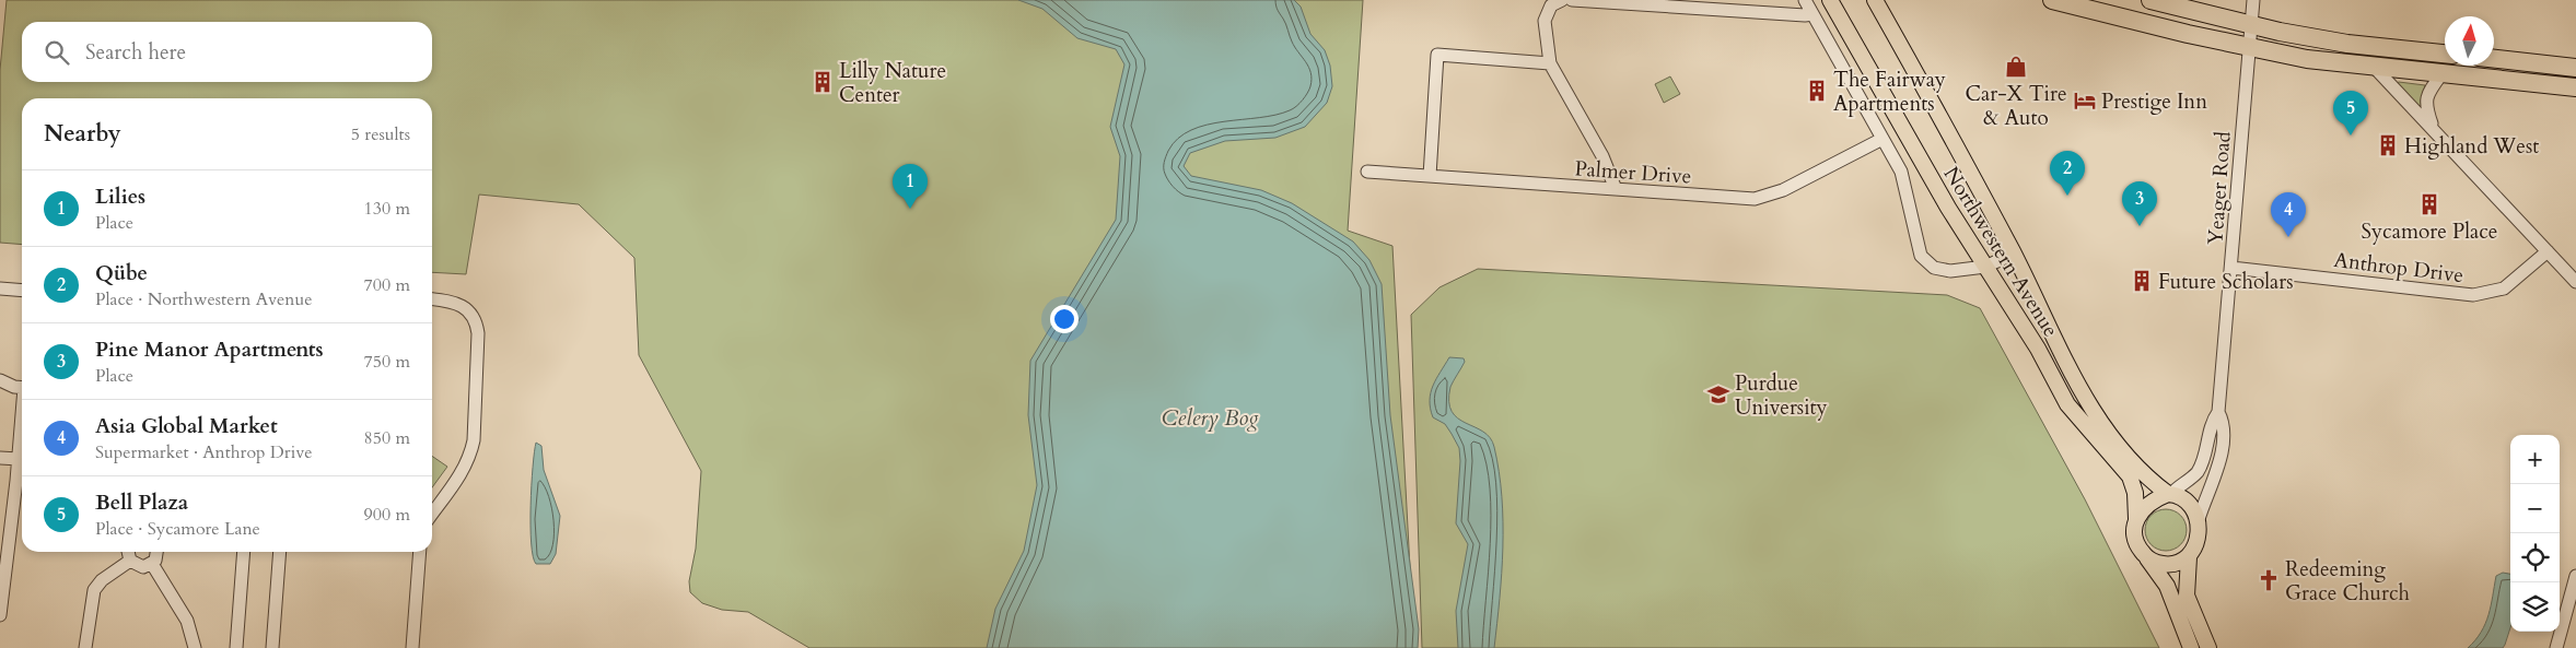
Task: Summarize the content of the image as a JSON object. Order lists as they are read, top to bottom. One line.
{"streets":{"main road":["Northwestern Avenue"],"street":["Palmer Drive","Yeager Road","Anthrop Drive"]},"crossings":[["Yeager Road","Northwestern Avenue"],["Yeager Road","Anthrop Drive"]],"water":["Celery Bog"],"places":{"shop":["Car-X Tire & Auto"],"building":["Lilly Nature Center","The Fairway Apartments","Highland West","Sycamore Place","Future Scholars"],"hotel":["Prestige Inn"],"school or university":["Purdue University"],"church":["Redeeming Grace Church"]},"north":"top","page":{"search":"Search here","pins":["5","2","1","3","4"],"heading":["Nearby","5 results"],"list":[{"mark":"1","name":"Lilies","note":"Place","value":"130 m"},{"mark":"2","name":"Qübe","note":"Place · Northwestern Avenue","value":"700 m"},{"mark":"3","name":"Pine Manor Apartments","note":"Place","value":"750 m"},{"mark":"4","name":"Asia Global Market","note":"Supermarket · Anthrop Drive","value":"850 m"},{"mark":"5","name":"Bell Plaza","note":"Place · Sycamore Lane","value":"900 m"}],"map_buttons":["+","−"]}}
